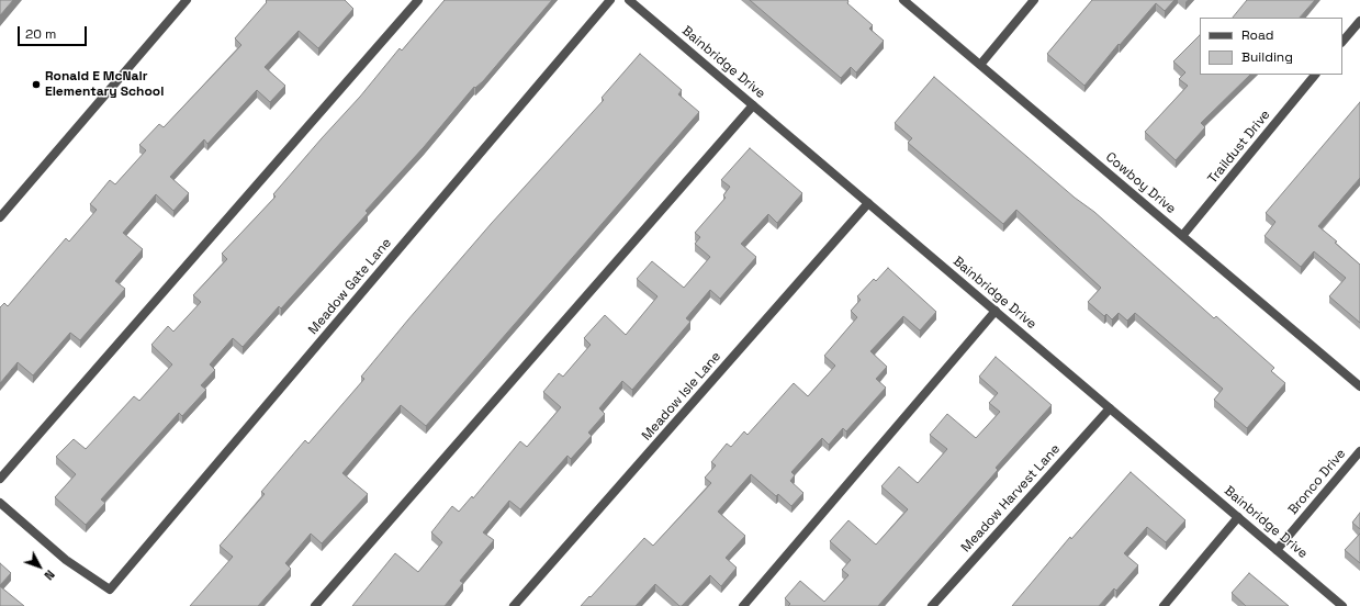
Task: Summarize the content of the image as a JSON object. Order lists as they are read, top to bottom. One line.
{"streets":{"street":["Bainbridge Drive","Traildust Drive","Cowboy Drive","Meadow Gate Lane","Meadow Isle Lane","Bronco Drive","Meadow Harvest Lane"]},"crossings":[["Bainbridge Drive","Meadow Isle Lane"],["Bainbridge Drive","Bronco Drive"],["Bainbridge Drive","Meadow Harvest Lane"],["Traildust Drive","Cowboy Drive"]],"places":["Ronald E McNair Elementary School"],"legend":["Road","Building"],"scale_bar":"20 m","north":"bottom right"}
